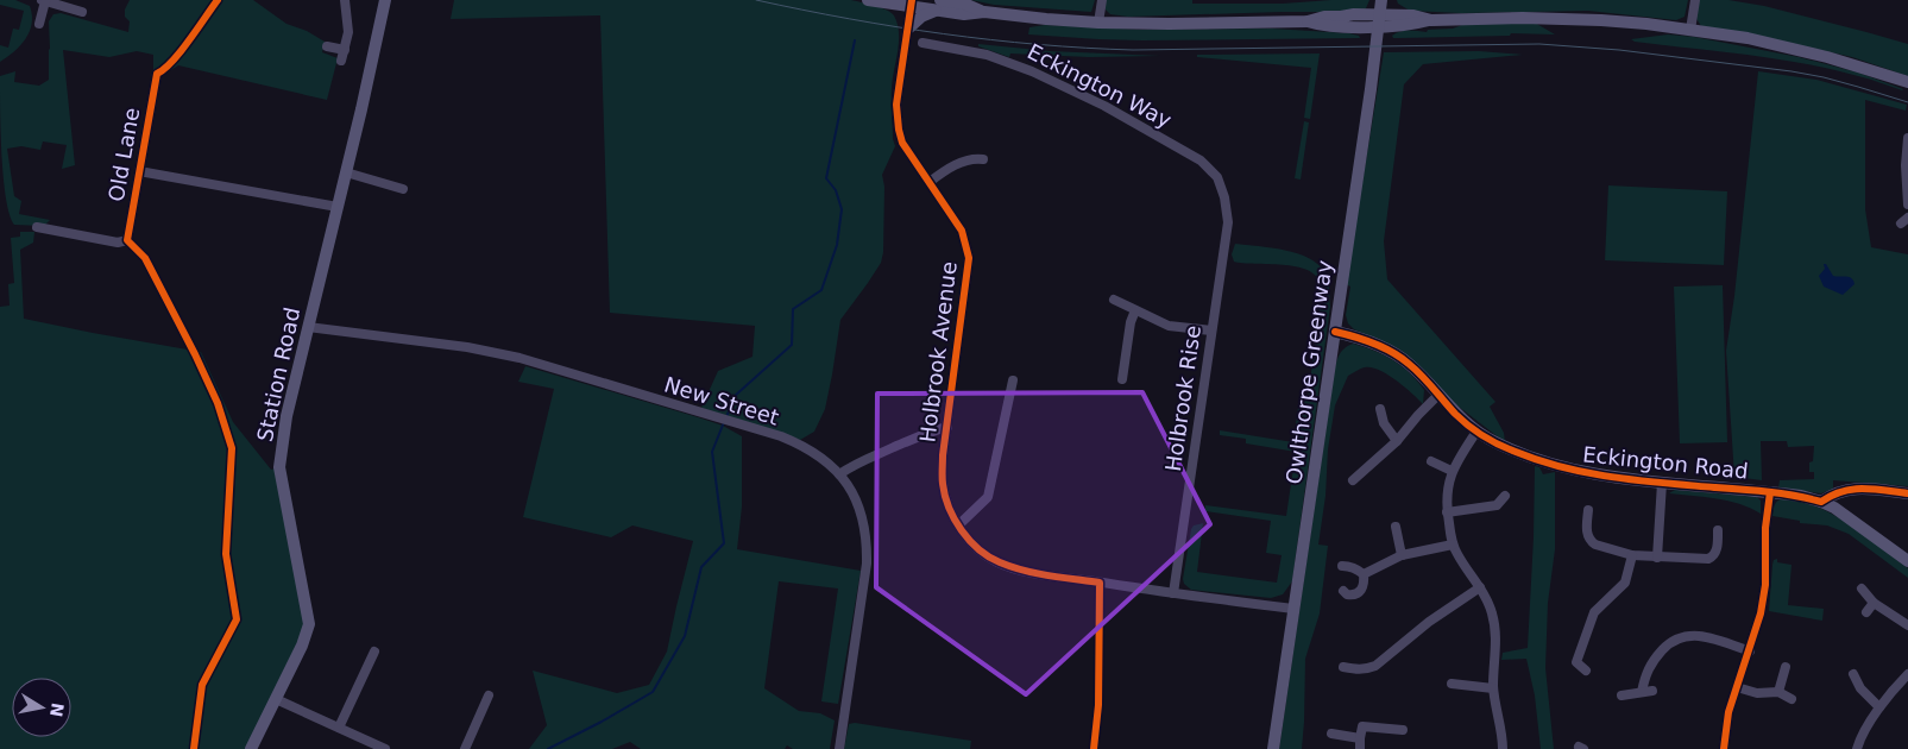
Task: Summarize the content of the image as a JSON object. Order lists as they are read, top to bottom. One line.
{"streets":{"main road":["Eckington Way","Owlthorpe Greenway","Station Road","Eckington Road"],"street":["Old Lane","Holbrook Avenue","Holbrook Rise","New Street"]},"crossings":[["Eckington Way","Holbrook Avenue"],["Eckington Way","Owlthorpe Greenway"],["Eckington Way","Holbrook Rise"],["Old Lane","Station Road"],["Holbrook Avenue","Owlthorpe Greenway"],["Holbrook Avenue","Holbrook Rise"],["Owlthorpe Greenway","Eckington Road"],["Station Road","New Street"]],"north":"right"}
